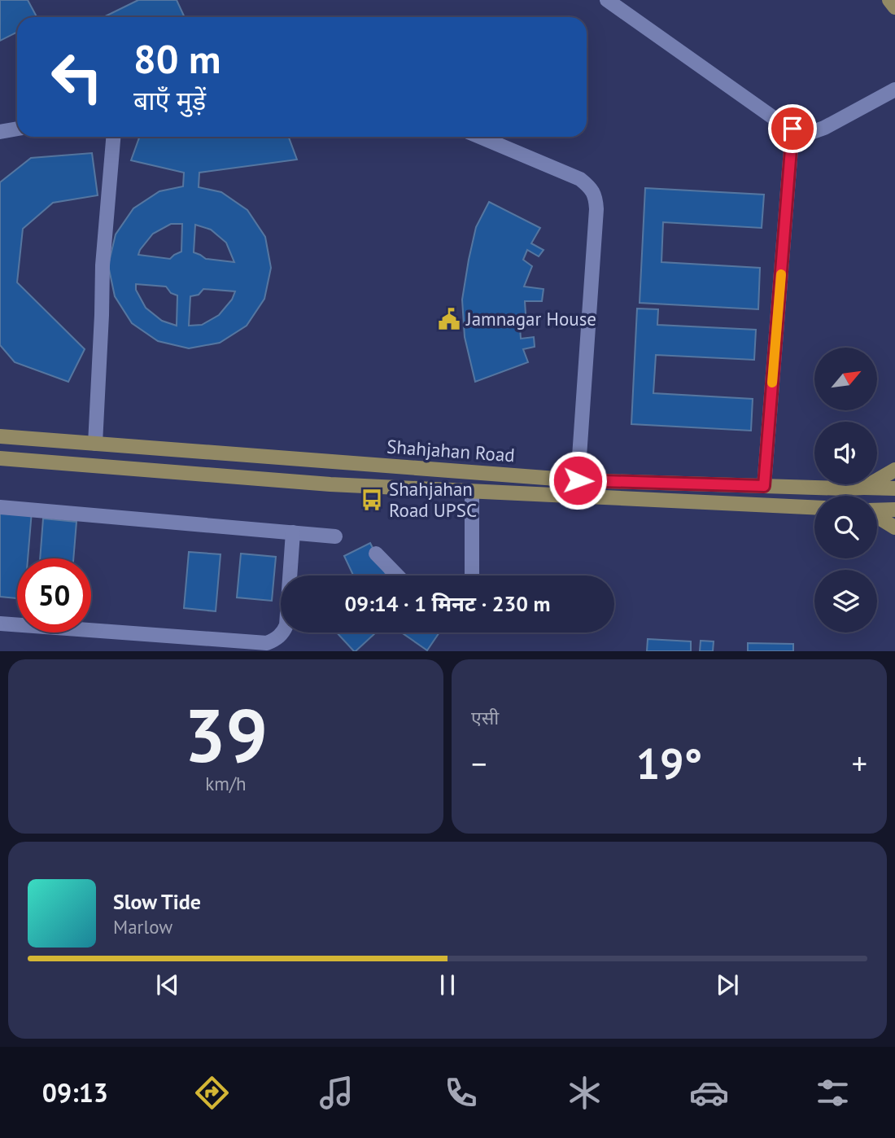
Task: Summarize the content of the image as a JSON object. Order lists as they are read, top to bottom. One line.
{"streets":{"main road":["Shahjahan Road"]},"places":{"public building":["Jamnagar House"],"bus stop":["Shahjahan Road UPSC"]},"north":"top right","page":{"turn":["80 m","बाएँ मुड़ें"],"limit":"50","trip":"09:14 · 1 मिनट · 230 m","tile":[["39","km/h"],"एसी"],"heat":["−","19°","+"],"song":["Slow Tide","Marlow"],"tabs":"09:13"}}
